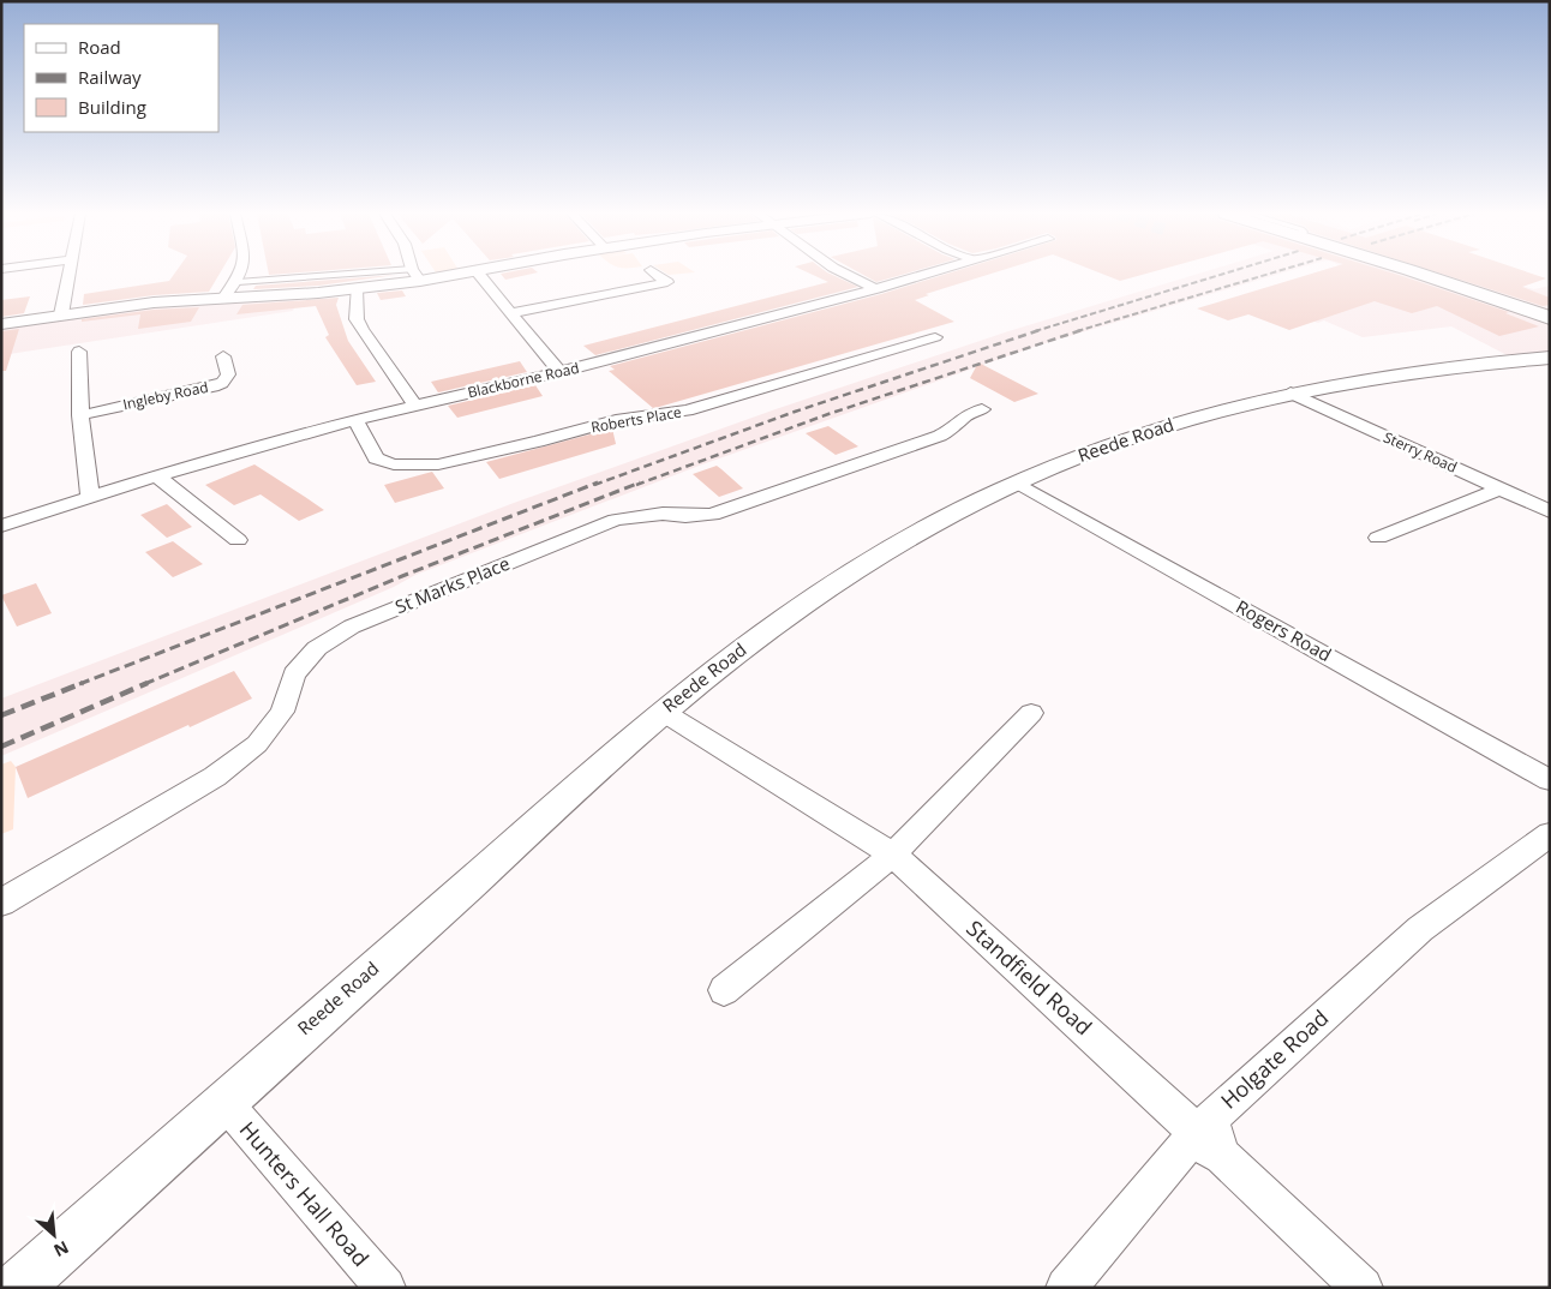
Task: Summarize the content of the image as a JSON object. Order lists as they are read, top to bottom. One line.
{"streets":{"street":["Blackborne Road","Ingleby Road","Roberts Place","Reede Road","Sterry Road","St Marks Place","Rogers Road","Standfield Road","Holgate Road","Hunters Hall Road"]},"crossings":[["Blackborne Road","Roberts Place"],["Reede Road","Sterry Road"],["Reede Road","Rogers Road"],["Reede Road","Standfield Road"],["Reede Road","Hunters Hall Road"],["Standfield Road","Holgate Road"]],"legend":["Road","Railway","Building"],"north":"bottom right"}
